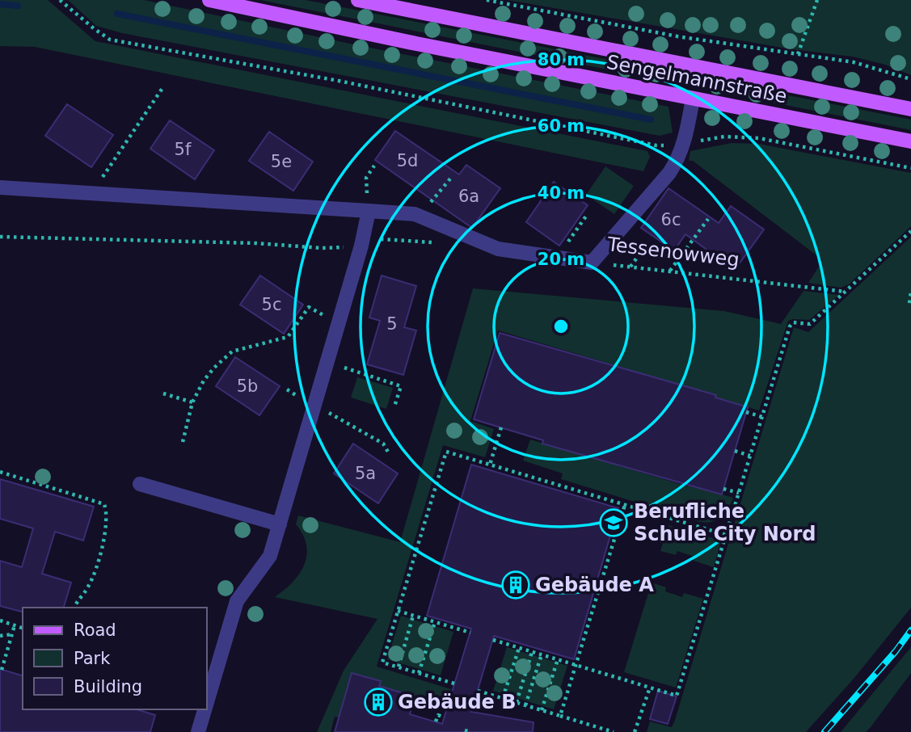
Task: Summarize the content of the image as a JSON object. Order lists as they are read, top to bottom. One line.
{"streets":{"main road":["Sengelmannstraße"],"street":["Tessenowweg"]},"places":{"school or university":["Berufliche Schule City Nord"],"building":["Gebäude A","Gebäude B"]},"house_numbers":["5f","5d","5e","6a","6c","5c","5","5b","5a"],"legend":["Road","Park","Building"],"rings":["80 m","60 m","40 m","20 m"]}
